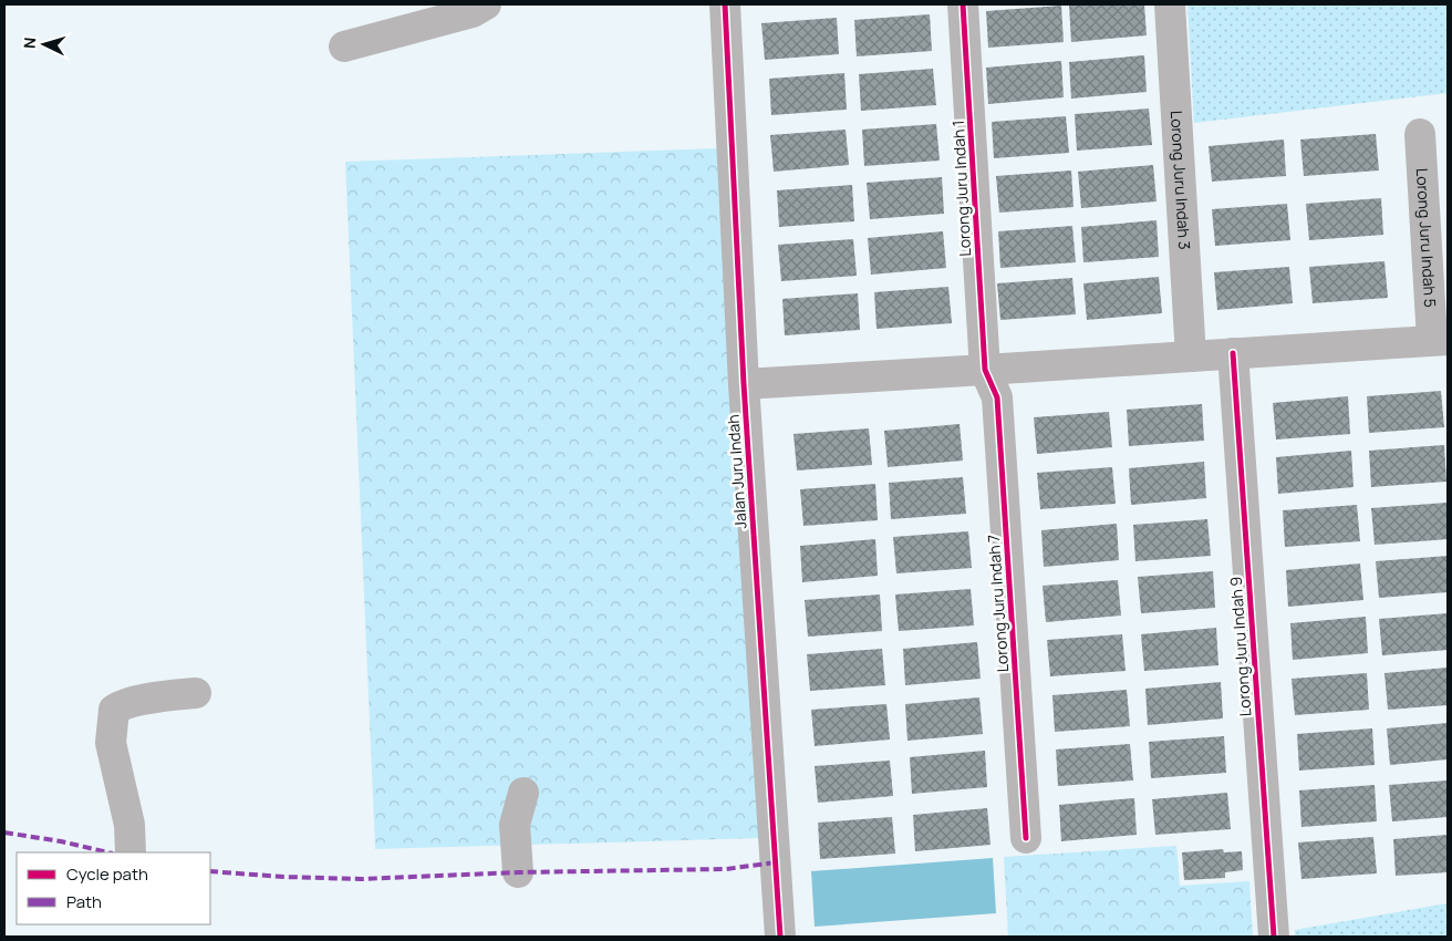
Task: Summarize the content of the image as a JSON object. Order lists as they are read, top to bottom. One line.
{"streets":{"street":["Lorong Juru Indah 3","Lorong Juru Indah 1","Lorong Juru Indah 5","Jalan Juru Indah","Lorong Juru Indah 7","Lorong Juru Indah 9"]},"crossings":[["Lorong Juru Indah 1","Lorong Juru Indah 7"]],"legend":["Cycle path","Path"],"north":"left"}
